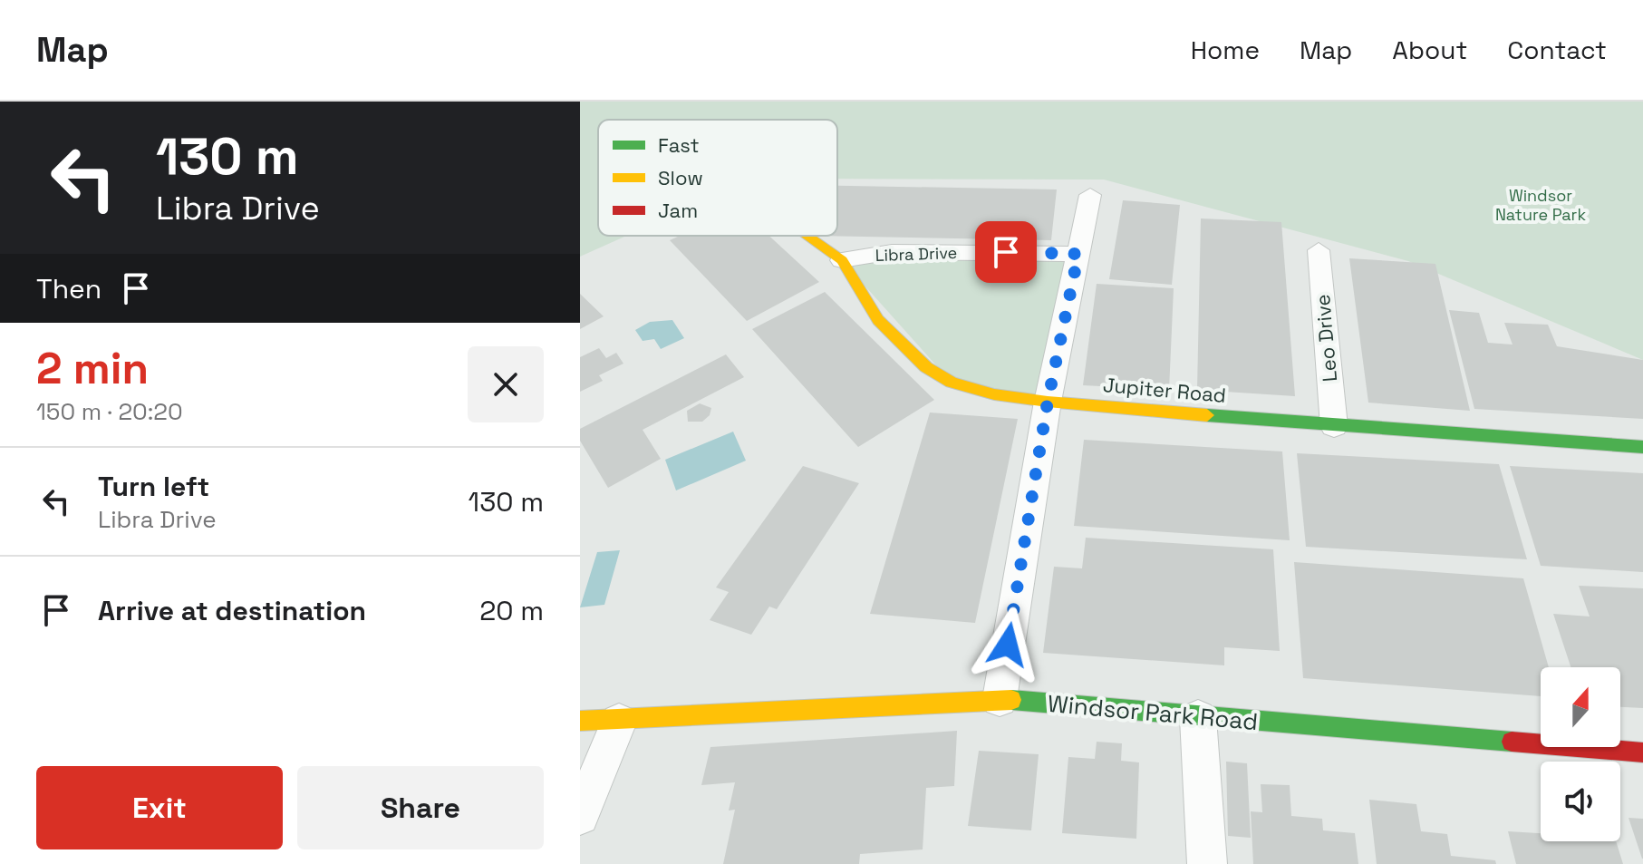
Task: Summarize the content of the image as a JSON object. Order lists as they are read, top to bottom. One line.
{"streets":{"street":["Libra Drive","Leo Drive","Jupiter Road","Windsor Park Road"]},"crossings":[["Libra Drive","Jupiter Road"],["Leo Drive","Jupiter Road"]],"parks":["Windsor Nature Park"],"legend":["Fast","Slow","Jam"],"north":"top","page":{"header":"Map","nav":["Home","Map","About","Contact"],"turn":["130 m","Libra Drive"],"then":"Then","heading":["2 min","150 m · 20:20"],"list":[{"name":"Turn left","note":"Libra Drive","value":"130 m"},{"name":"Arrive at destination","value":"20 m"}],"buttons":["Exit","Share"]}}
